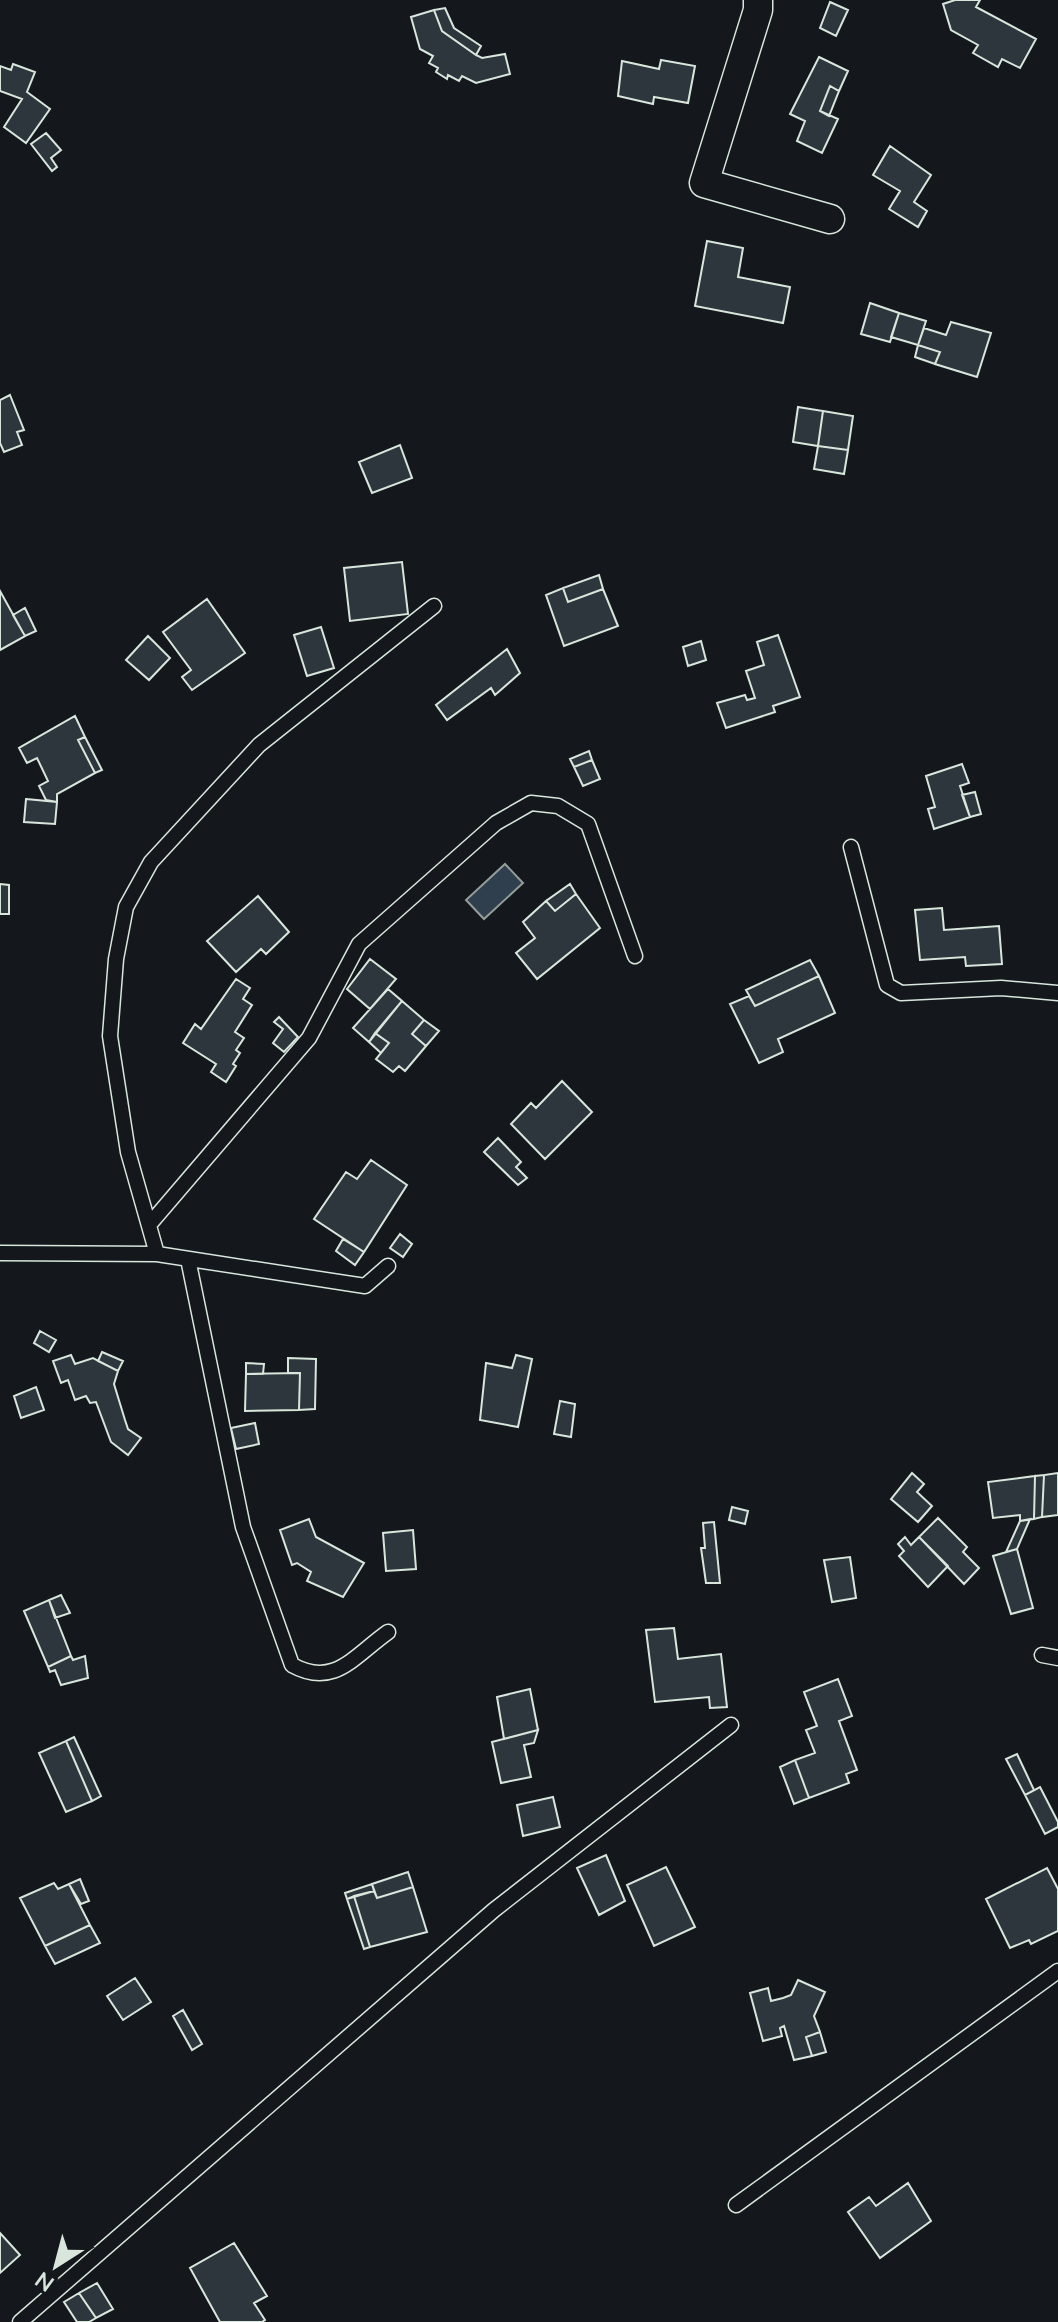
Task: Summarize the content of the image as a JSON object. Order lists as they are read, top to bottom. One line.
{"north":"bottom left"}
